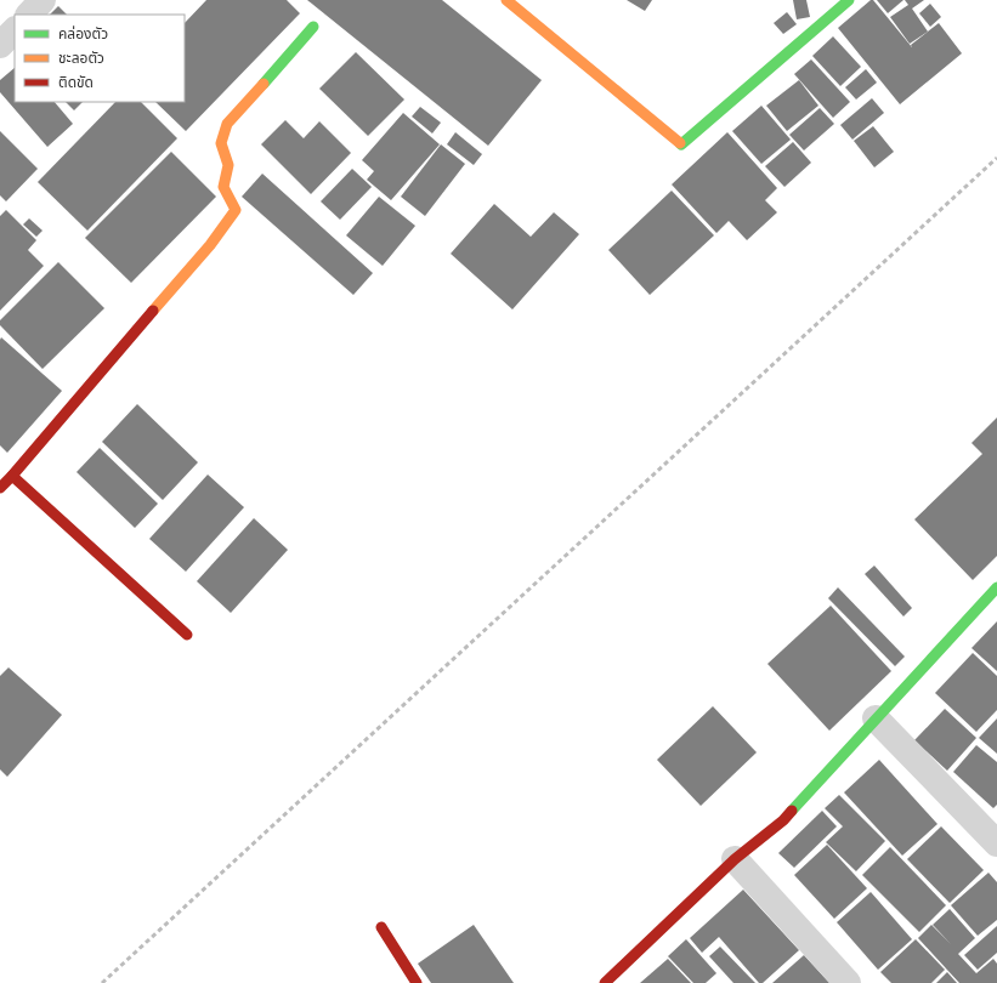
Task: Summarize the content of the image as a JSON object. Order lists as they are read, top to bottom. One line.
{"legend":["คล่องตัว","ชะลอตัว","ติดขัด"]}
